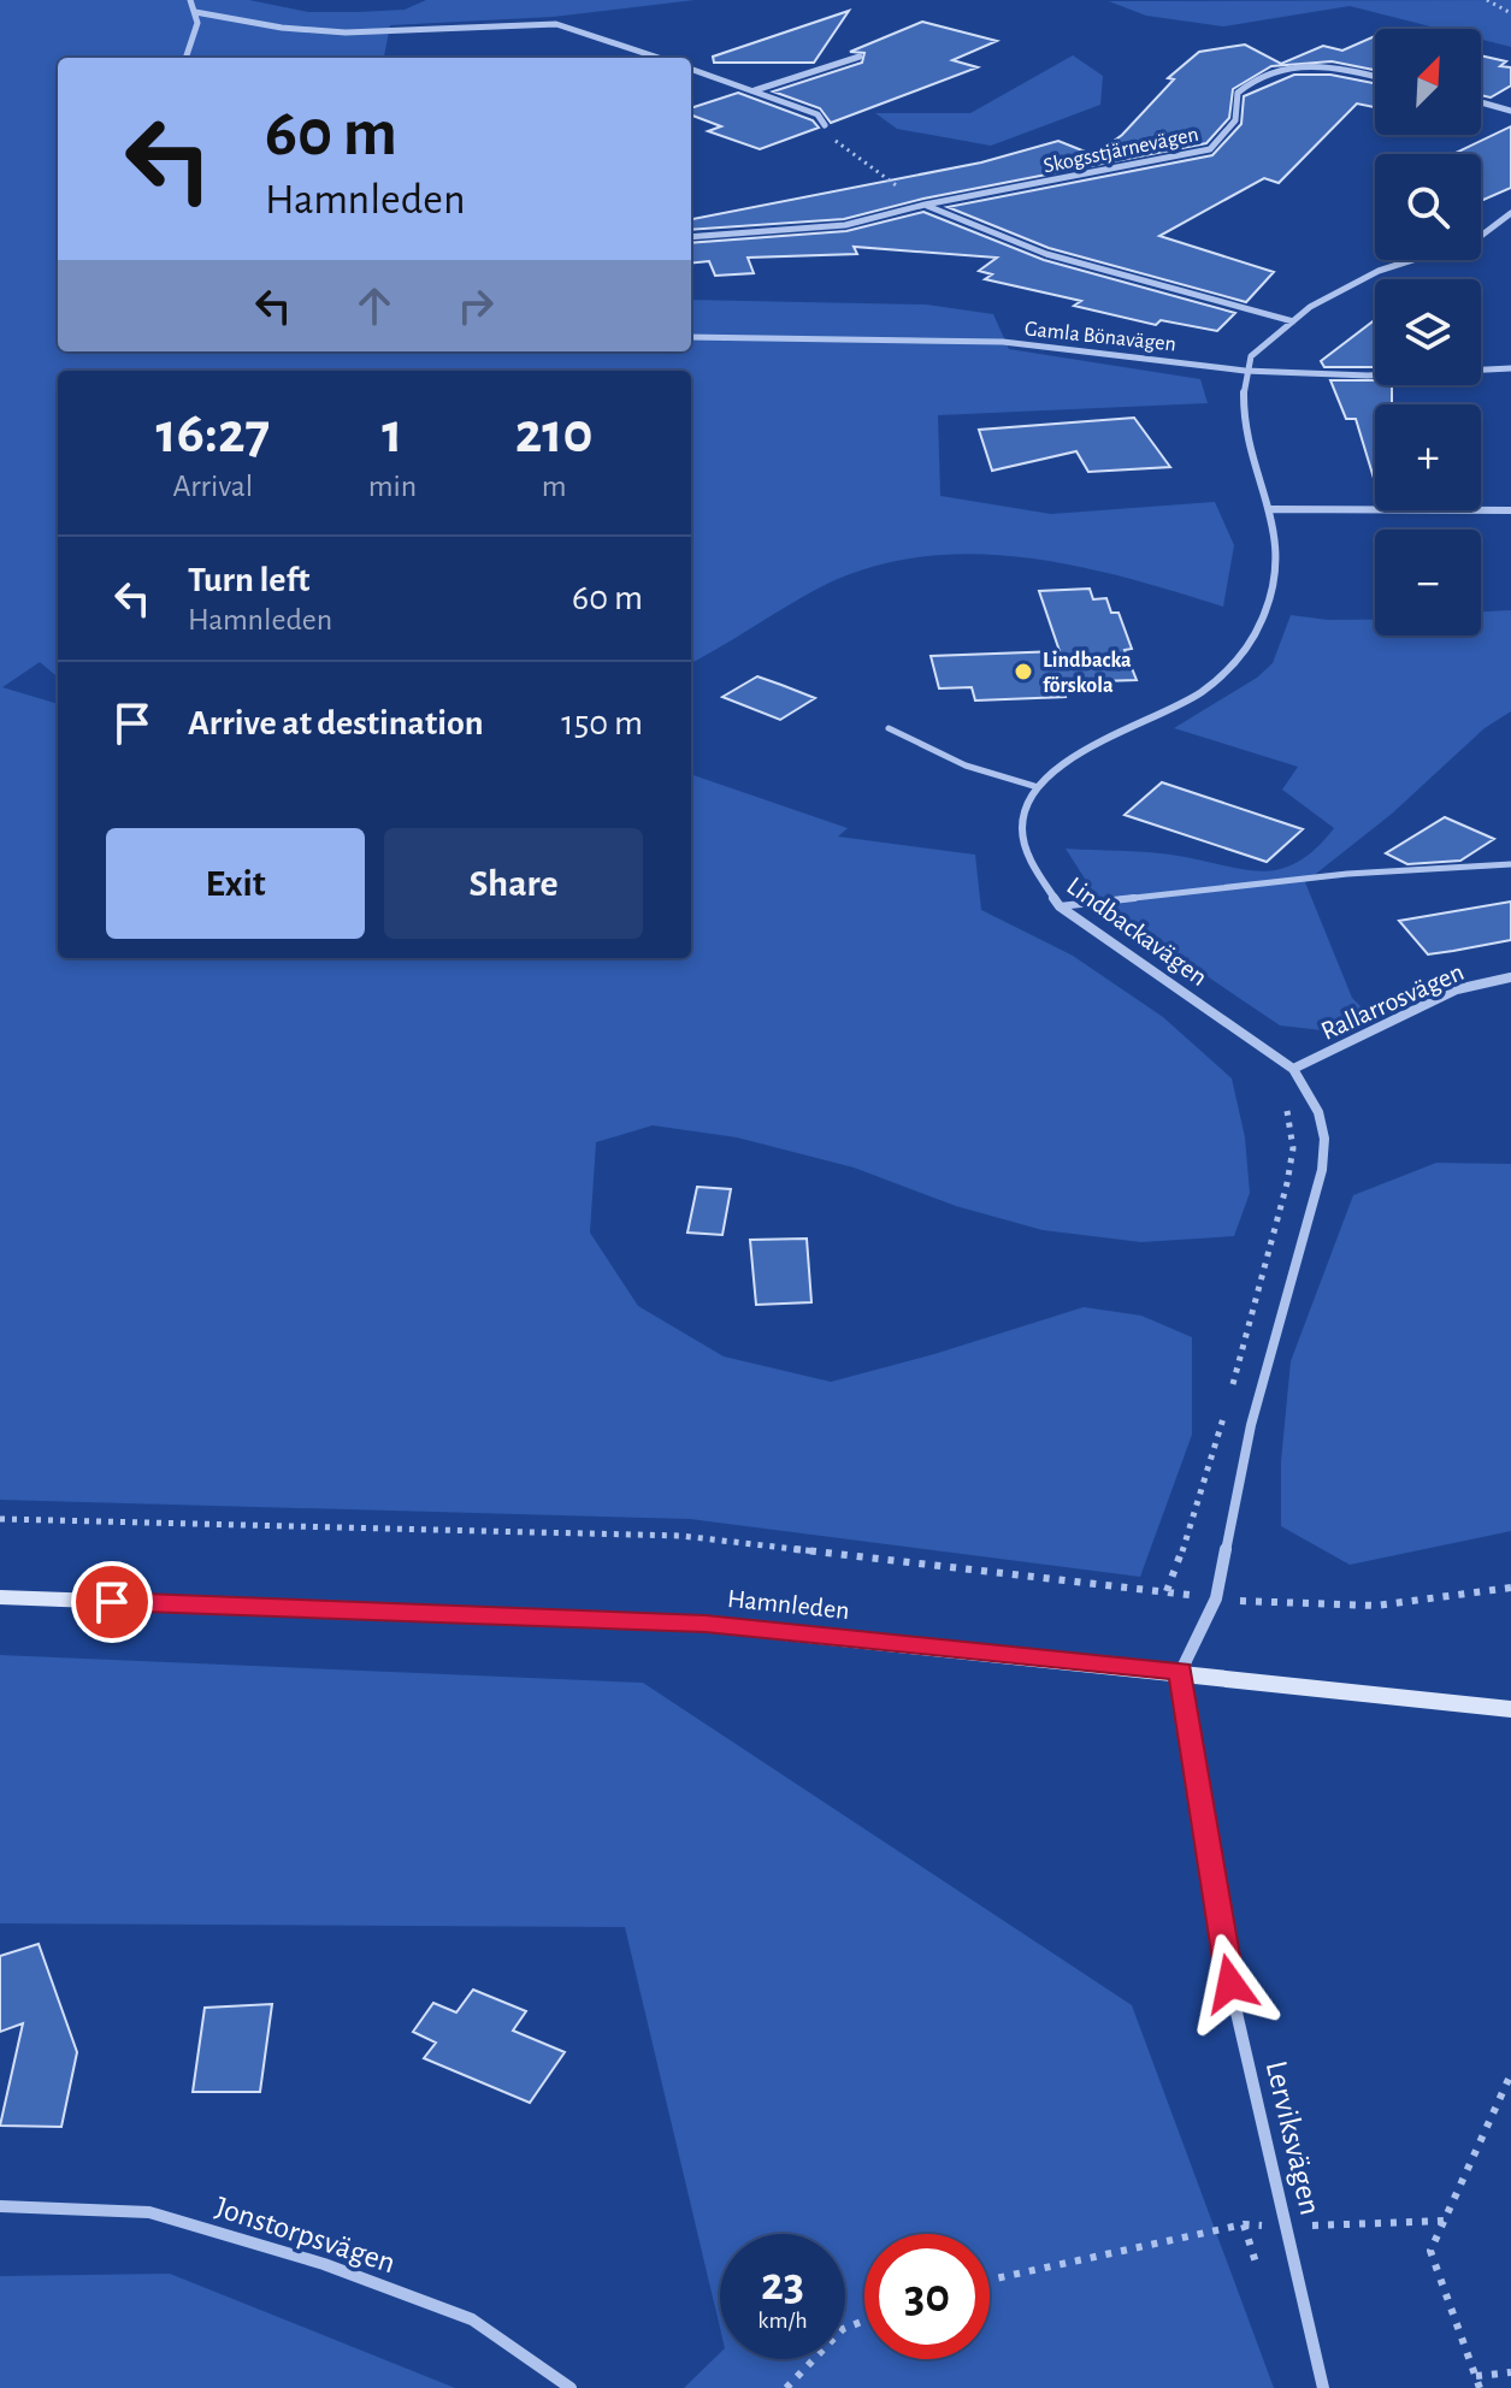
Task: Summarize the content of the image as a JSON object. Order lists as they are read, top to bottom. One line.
{"streets":{"main road":["Hamnleden"],"street":["Skogsstjärnevägen","Gamla Bönavägen","Lindbackavägen","Rallarrosvägen","Lerviksvägen","Jonstorpsvägen"]},"crossings":[["Lindbackavägen","Rallarrosvägen"],["Lindbackavägen","Hamnleden"],["Lindbackavägen","Lerviksvägen"],["Hamnleden","Lerviksvägen"]],"places":["Lindbacka förskola"],"north":"top right","page":{"map_buttons":["+","−"],"turn":["60 m","Hamnleden"],"eta":["16:27","Arrival","1","min","210","m"],"list":[{"name":"Turn left","note":"Hamnleden","value":"60 m"},{"name":"Arrive at destination","value":"150 m"}],"buttons":["Exit","Share"],"speed":"23 km/h","limit":"30"}}
